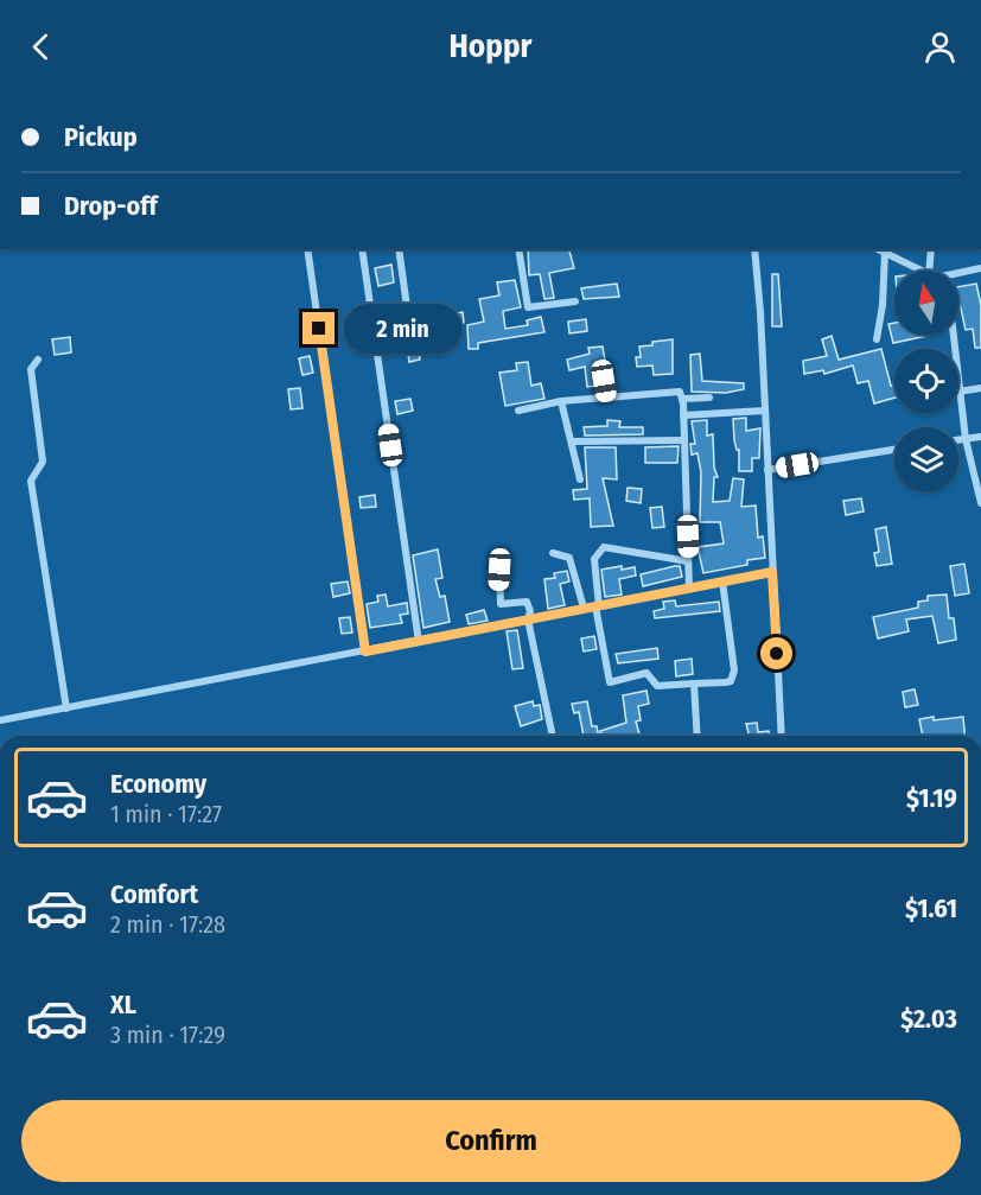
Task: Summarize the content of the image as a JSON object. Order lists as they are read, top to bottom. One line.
{"north":"top","page":{"header":"Hoppr","banner":["Pickup","Drop-off"],"bubble":"2 min","list":[{"name":"Economy","note":"1 min · 17:27","value":"$1.19"},{"name":"Comfort","note":"2 min · 17:28","value":"$1.61"},{"name":"XL","note":"3 min · 17:29","value":"$2.03"}],"buttons":"Confirm"}}
